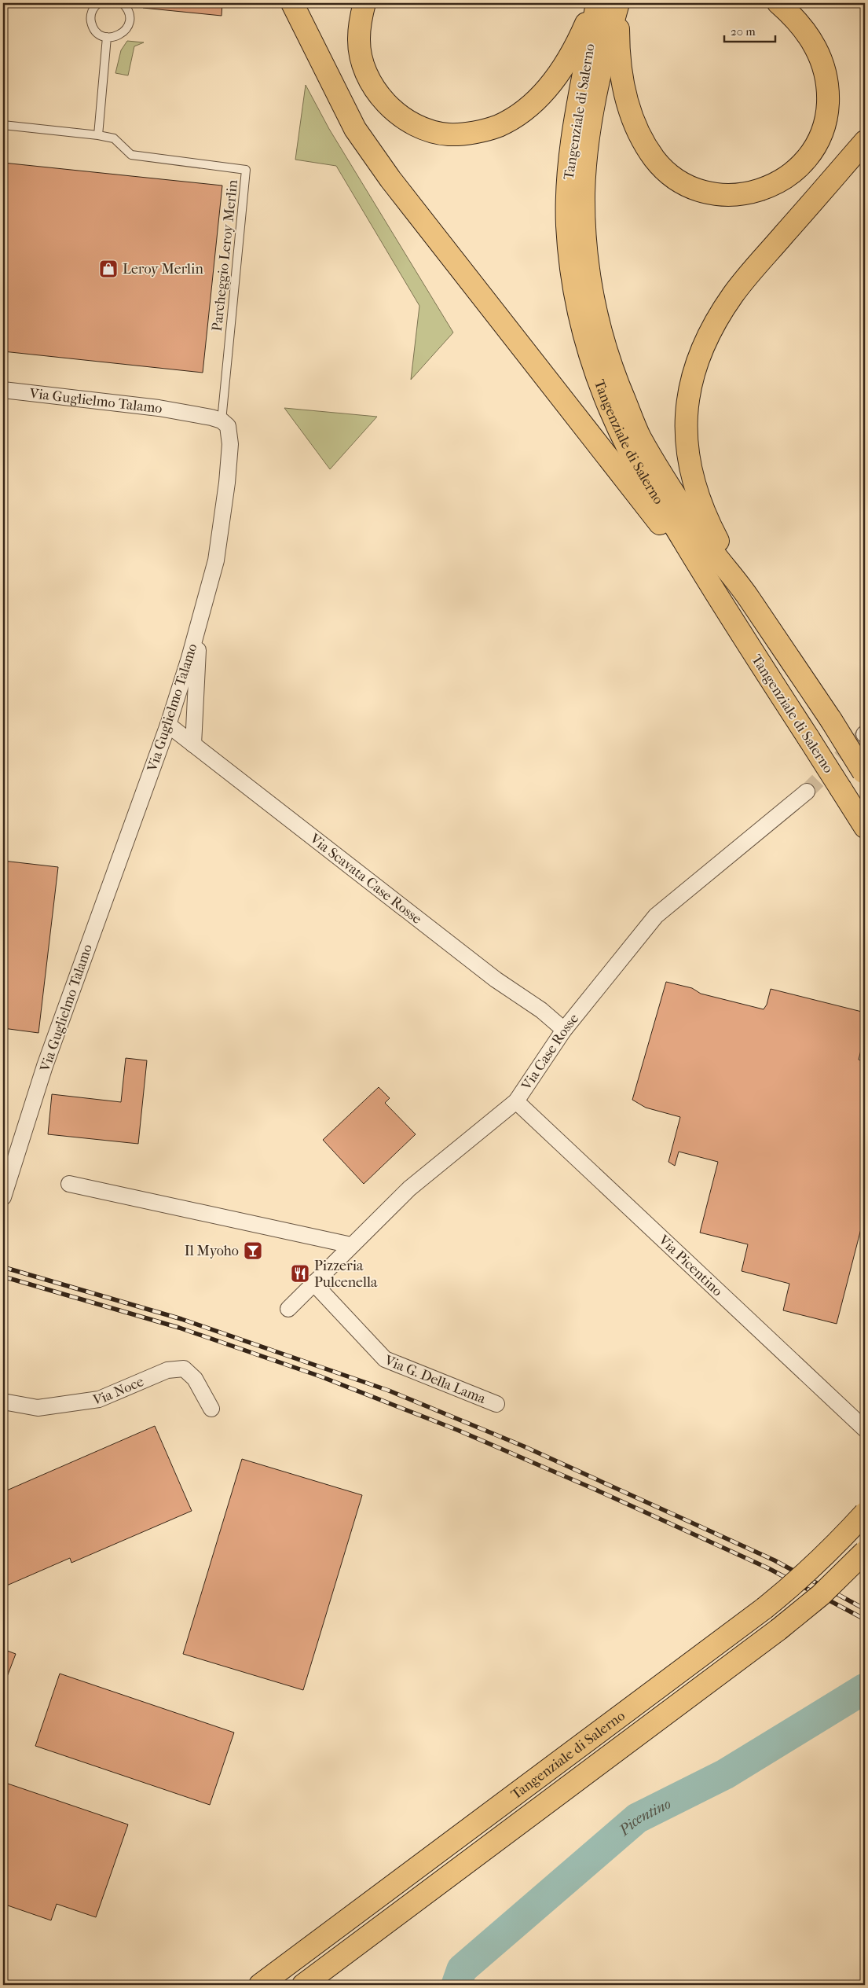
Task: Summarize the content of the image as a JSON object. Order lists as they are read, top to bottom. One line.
{"streets":{"highway":["Tangenziale di Salerno"],"street":["Via Guglielmo Talamo","Via Scavata Case Rosse","Via Case Rosse","Via Picentino","Via G. Della Lama","Via Noce"],"lane":["Parcheggio Leroy Merlin"]},"crossings":[["Parcheggio Leroy Merlin","Via Guglielmo Talamo"],["Via Guglielmo Talamo","Via Scavata Case Rosse"],["Via Scavata Case Rosse","Via Case Rosse"],["Via Case Rosse","Via Picentino"],["Via Case Rosse","Via G. Della Lama"]],"water":["Picentino"],"places":{"shop":["Leroy Merlin"],"bar":["Il Myoho"],"restaurant":["Pizzeria Pulcenella"]},"scale_bar":"20 m"}
